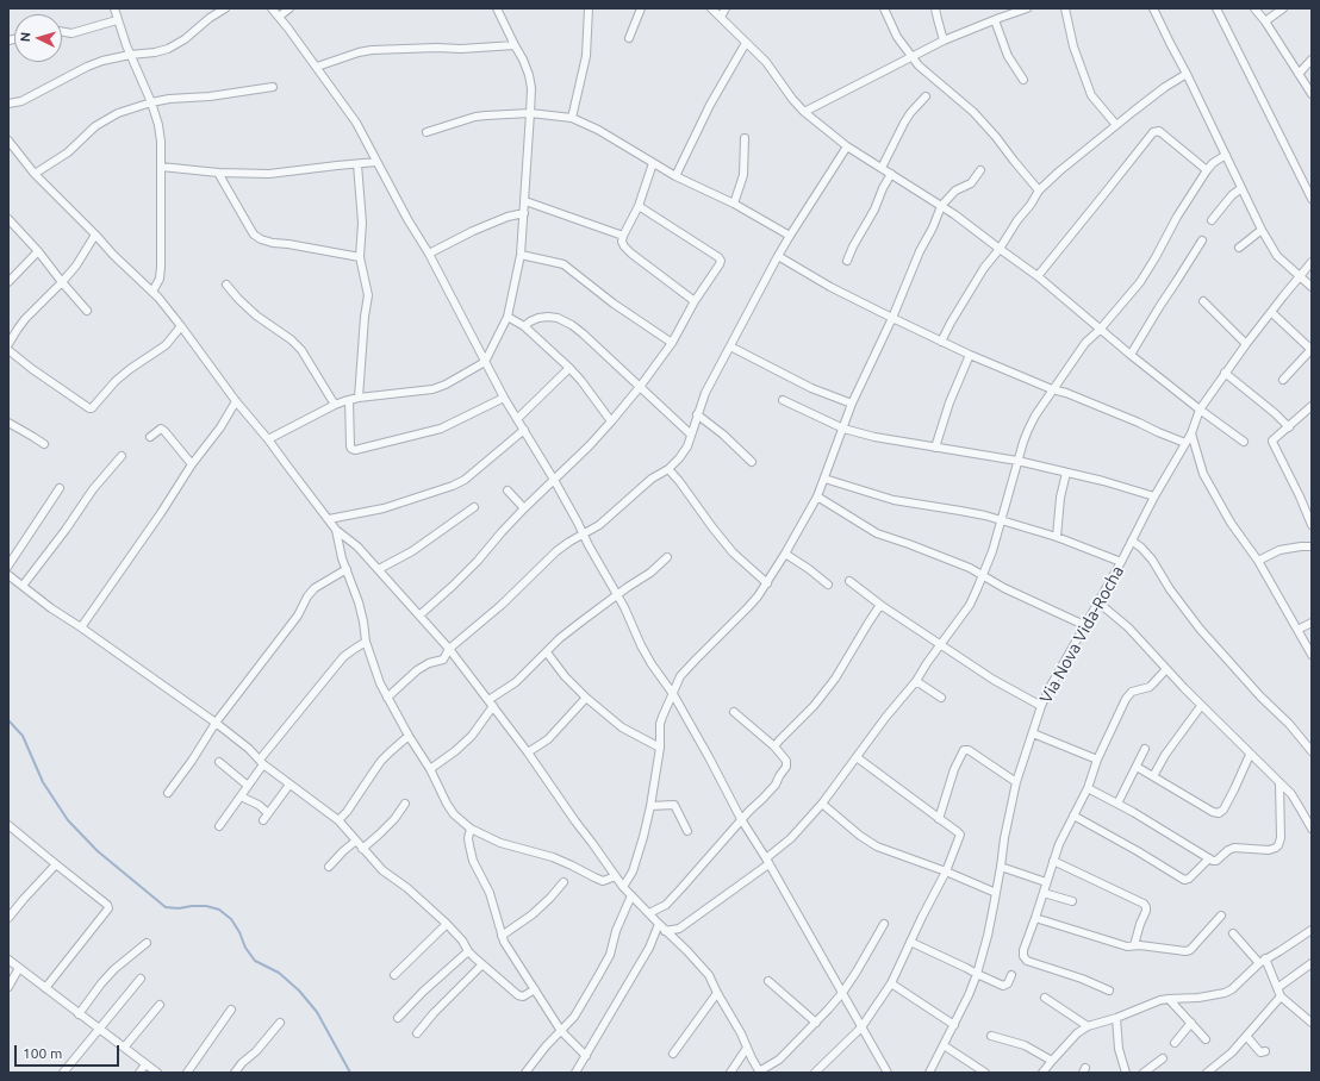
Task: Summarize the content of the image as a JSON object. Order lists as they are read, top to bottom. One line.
{"streets":{"street":["Via Nova Vida-Rocha"]},"scale_bar":"100 m","north":"left"}
